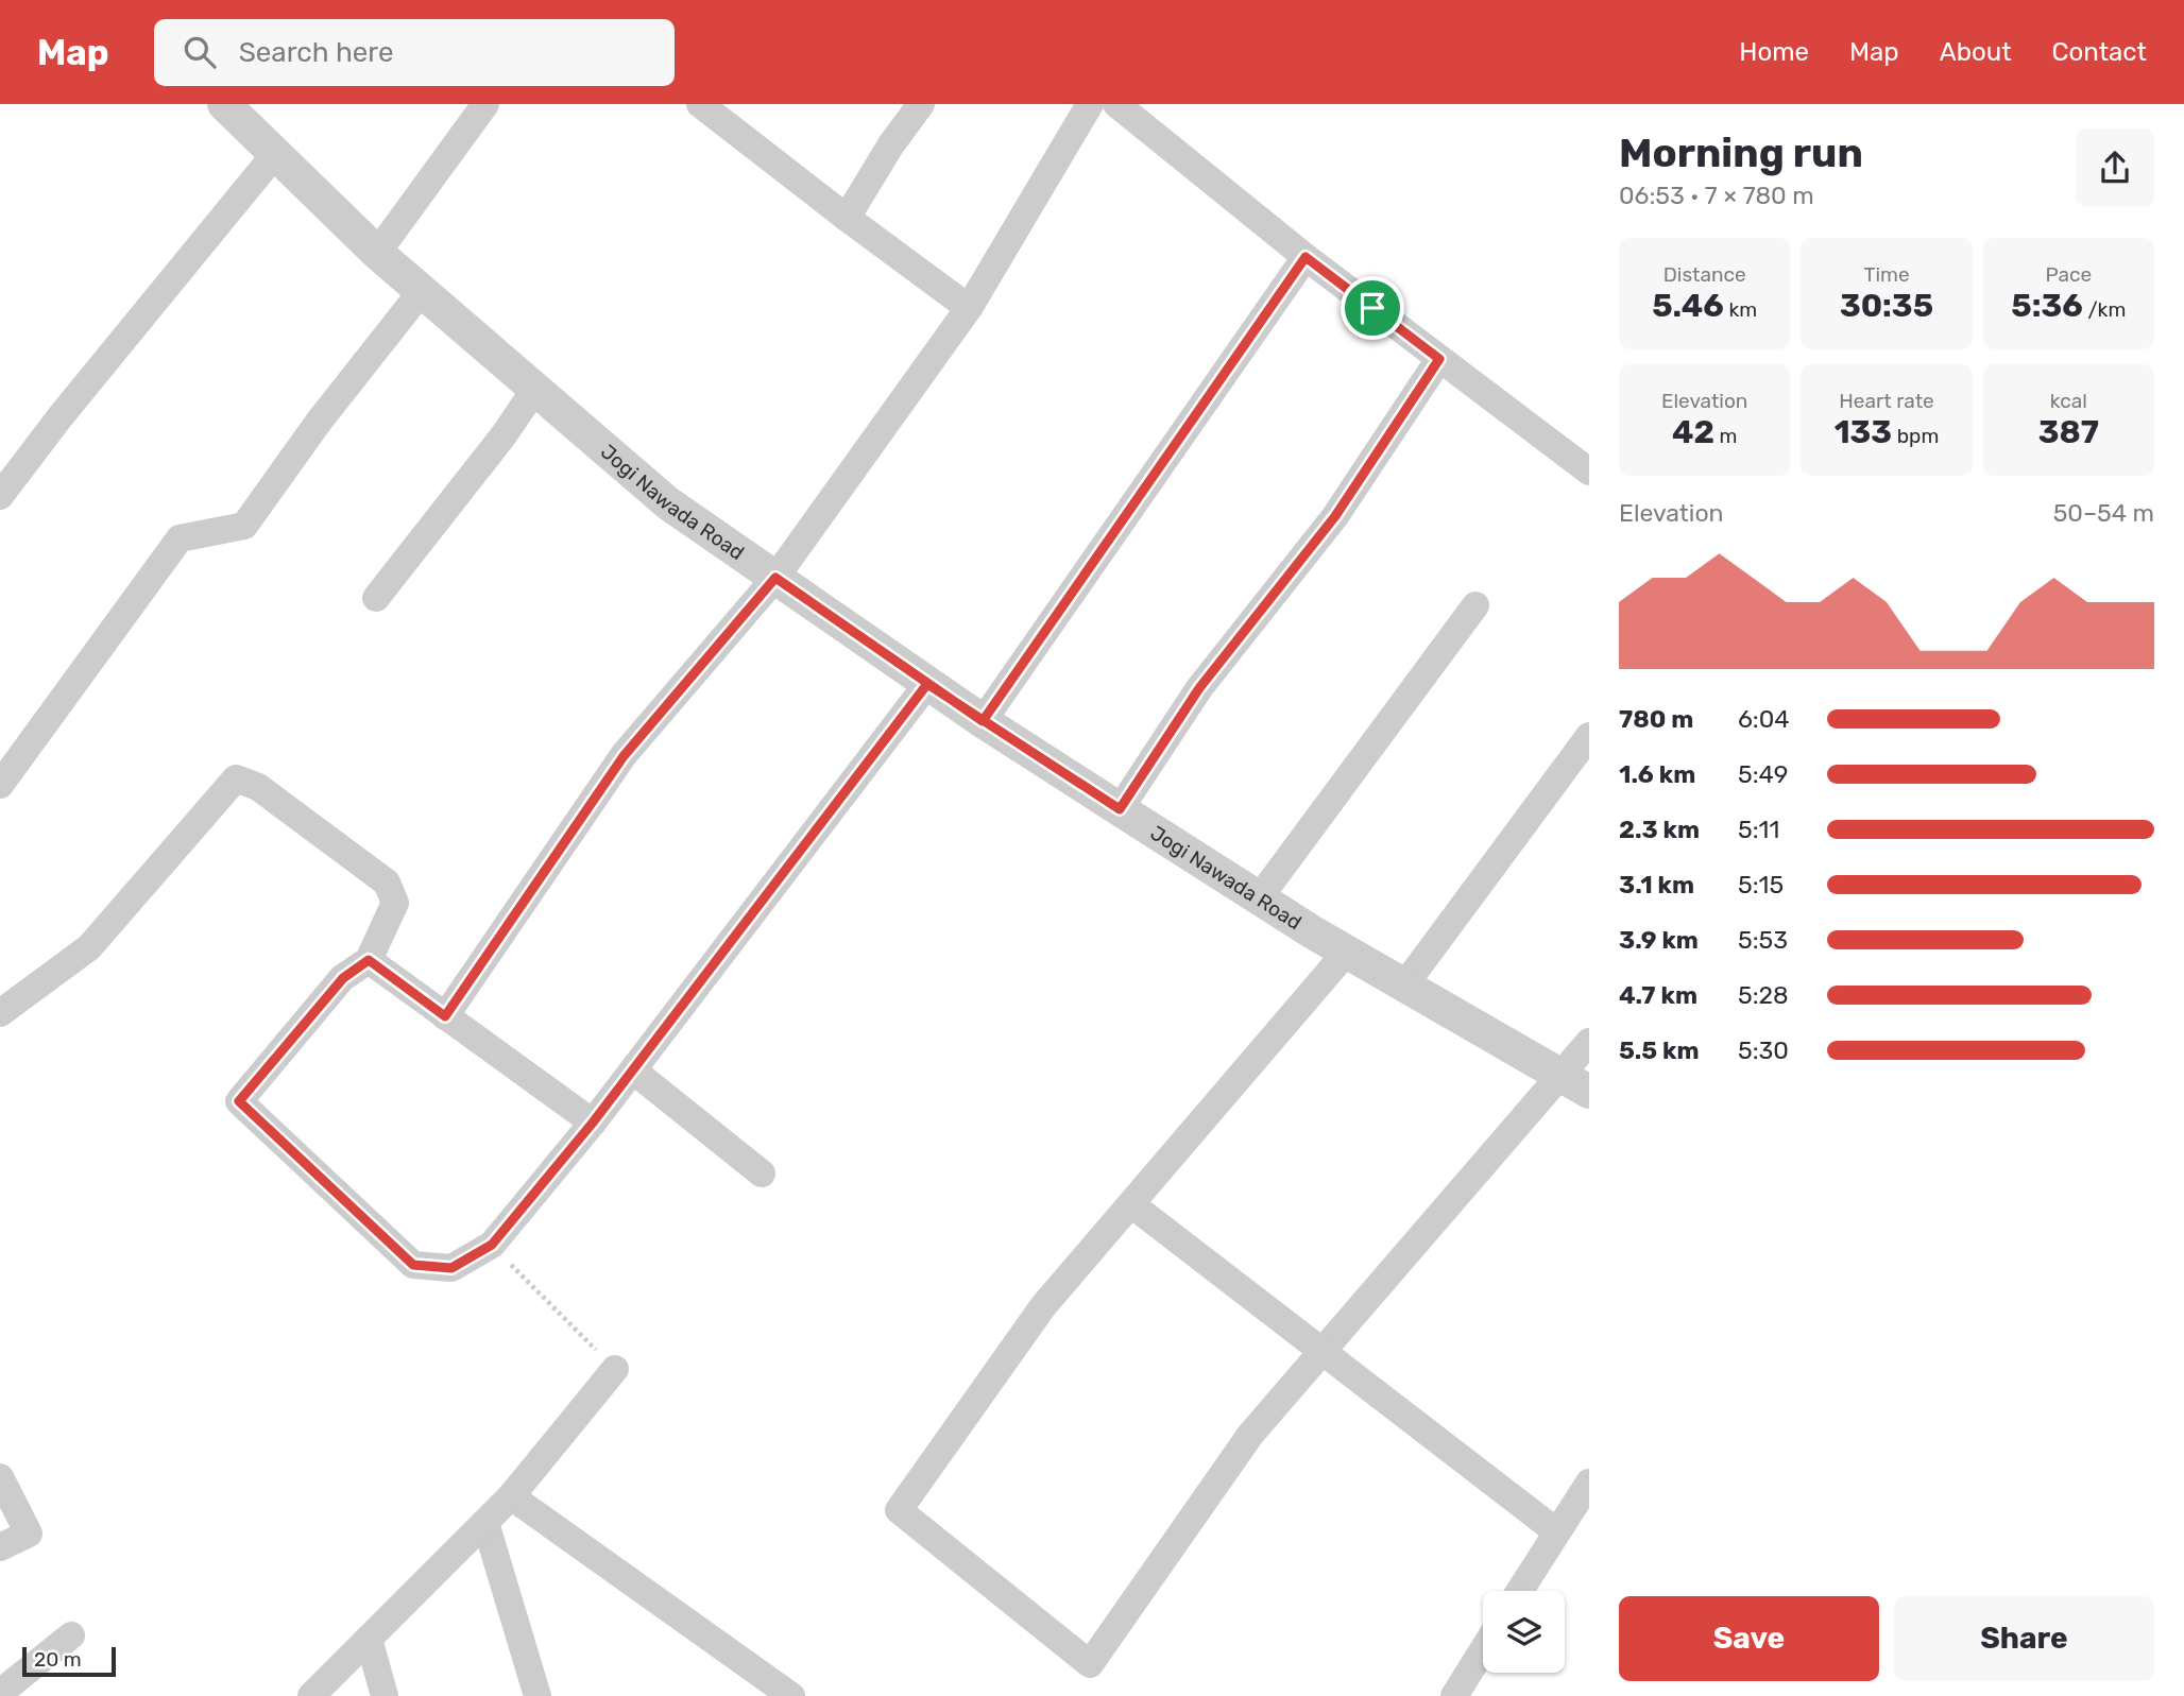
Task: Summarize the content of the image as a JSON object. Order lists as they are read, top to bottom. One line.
{"streets":{"street":["Jogi Nawada Road"]},"scale_bar":"20 m","page":{"header":"Map","search":"Search here","nav":["Home","Map","About","Contact"],"heading":["Morning run","06:53 · 7 × 780 m"],"stats":[["Distance","5.46 km"],["Time","30:35"],["Pace","5:36 /km"],["Elevation","42 m"],["Heart rate","133 bpm"],["kcal","387"]],"chart":["Elevation","50–54 m"],"list":[{"name":"780 m","note":"6:04"},{"name":"1.6 km","note":"5:49"},{"name":"2.3 km","note":"5:11"},{"name":"3.1 km","note":"5:15"},{"name":"3.9 km","note":"5:53"},{"name":"4.7 km","note":"5:28"},{"name":"5.5 km","note":"5:30"}],"buttons":["Save","Share"],"scale":"20 m"}}
